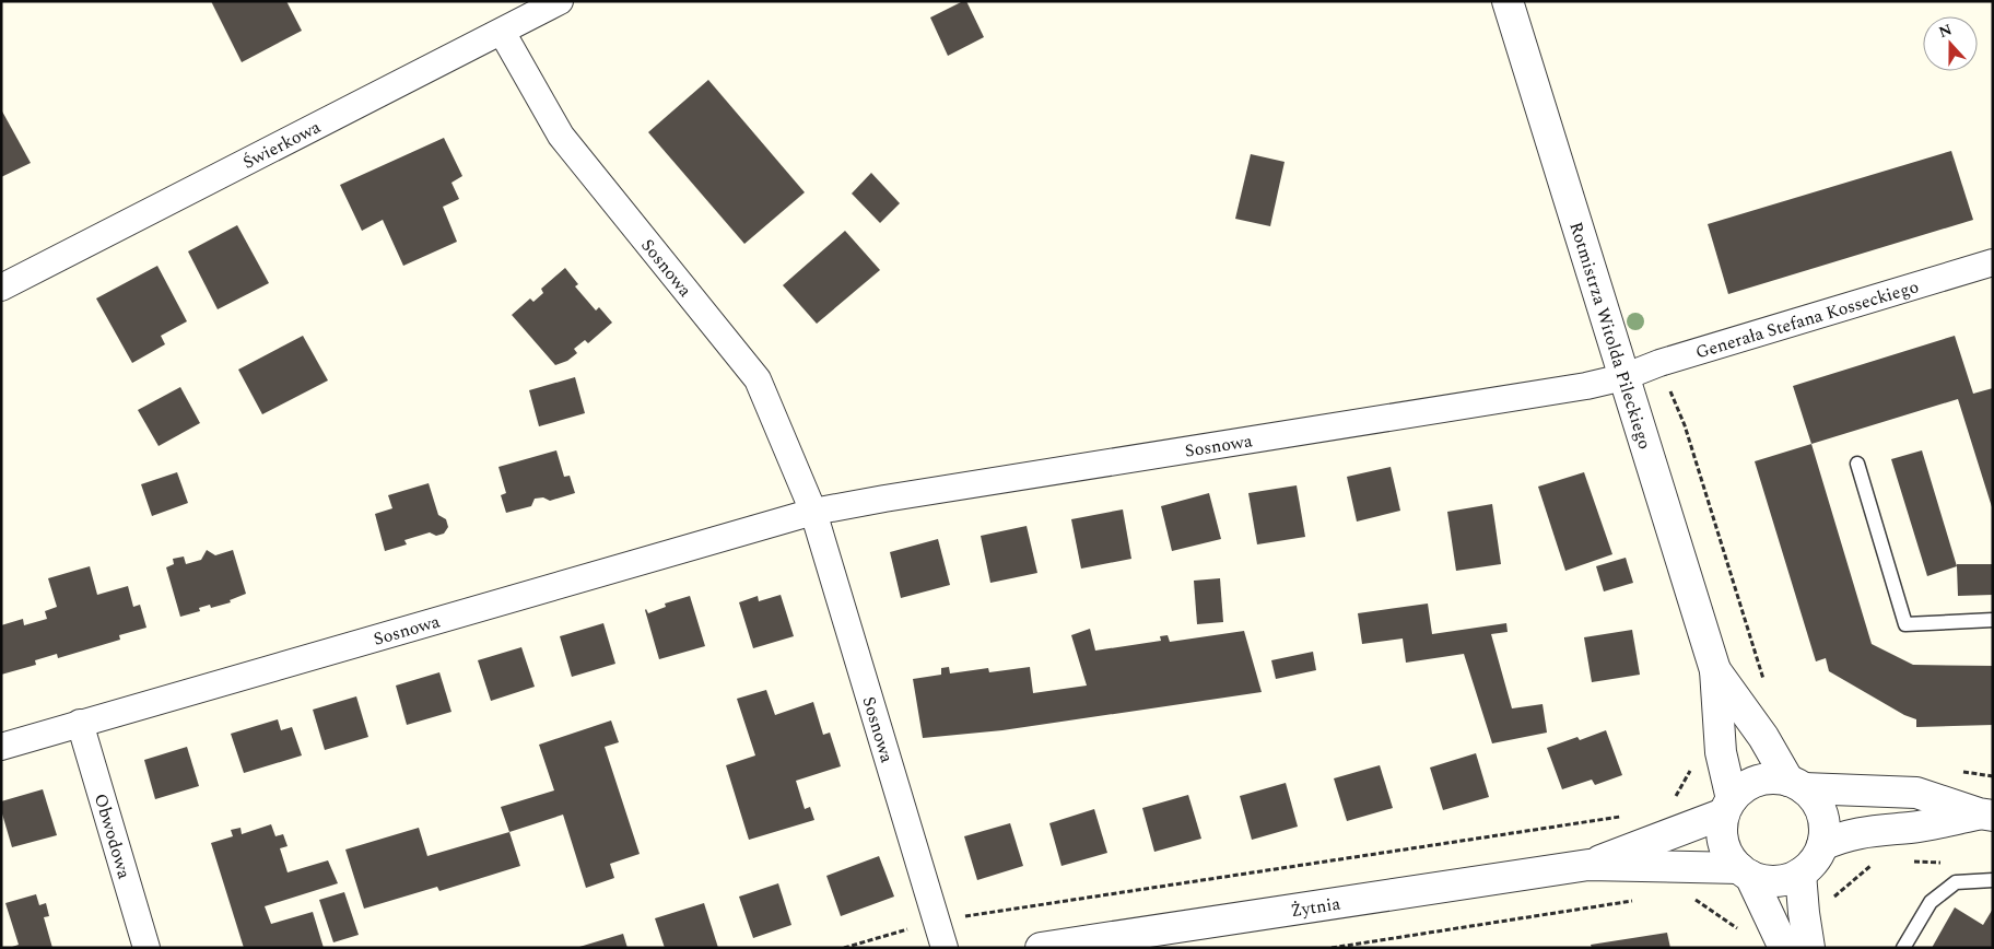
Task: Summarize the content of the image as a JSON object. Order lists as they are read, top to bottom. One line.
{"streets":{"street":["Świerkowa","Sosnowa","Generała Stefana Kosseckiego","Rotmistrza Witolda Pileckiego","Obwodowa","Żytnia"]},"crossings":[["Świerkowa","Sosnowa"],["Sosnowa","Generała Stefana Kosseckiego"],["Sosnowa","Rotmistrza Witolda Pileckiego"],["Sosnowa","Obwodowa"],["Generała Stefana Kosseckiego","Rotmistrza Witolda Pileckiego"],["Rotmistrza Witolda Pileckiego","Żytnia"]],"north":"top"}
